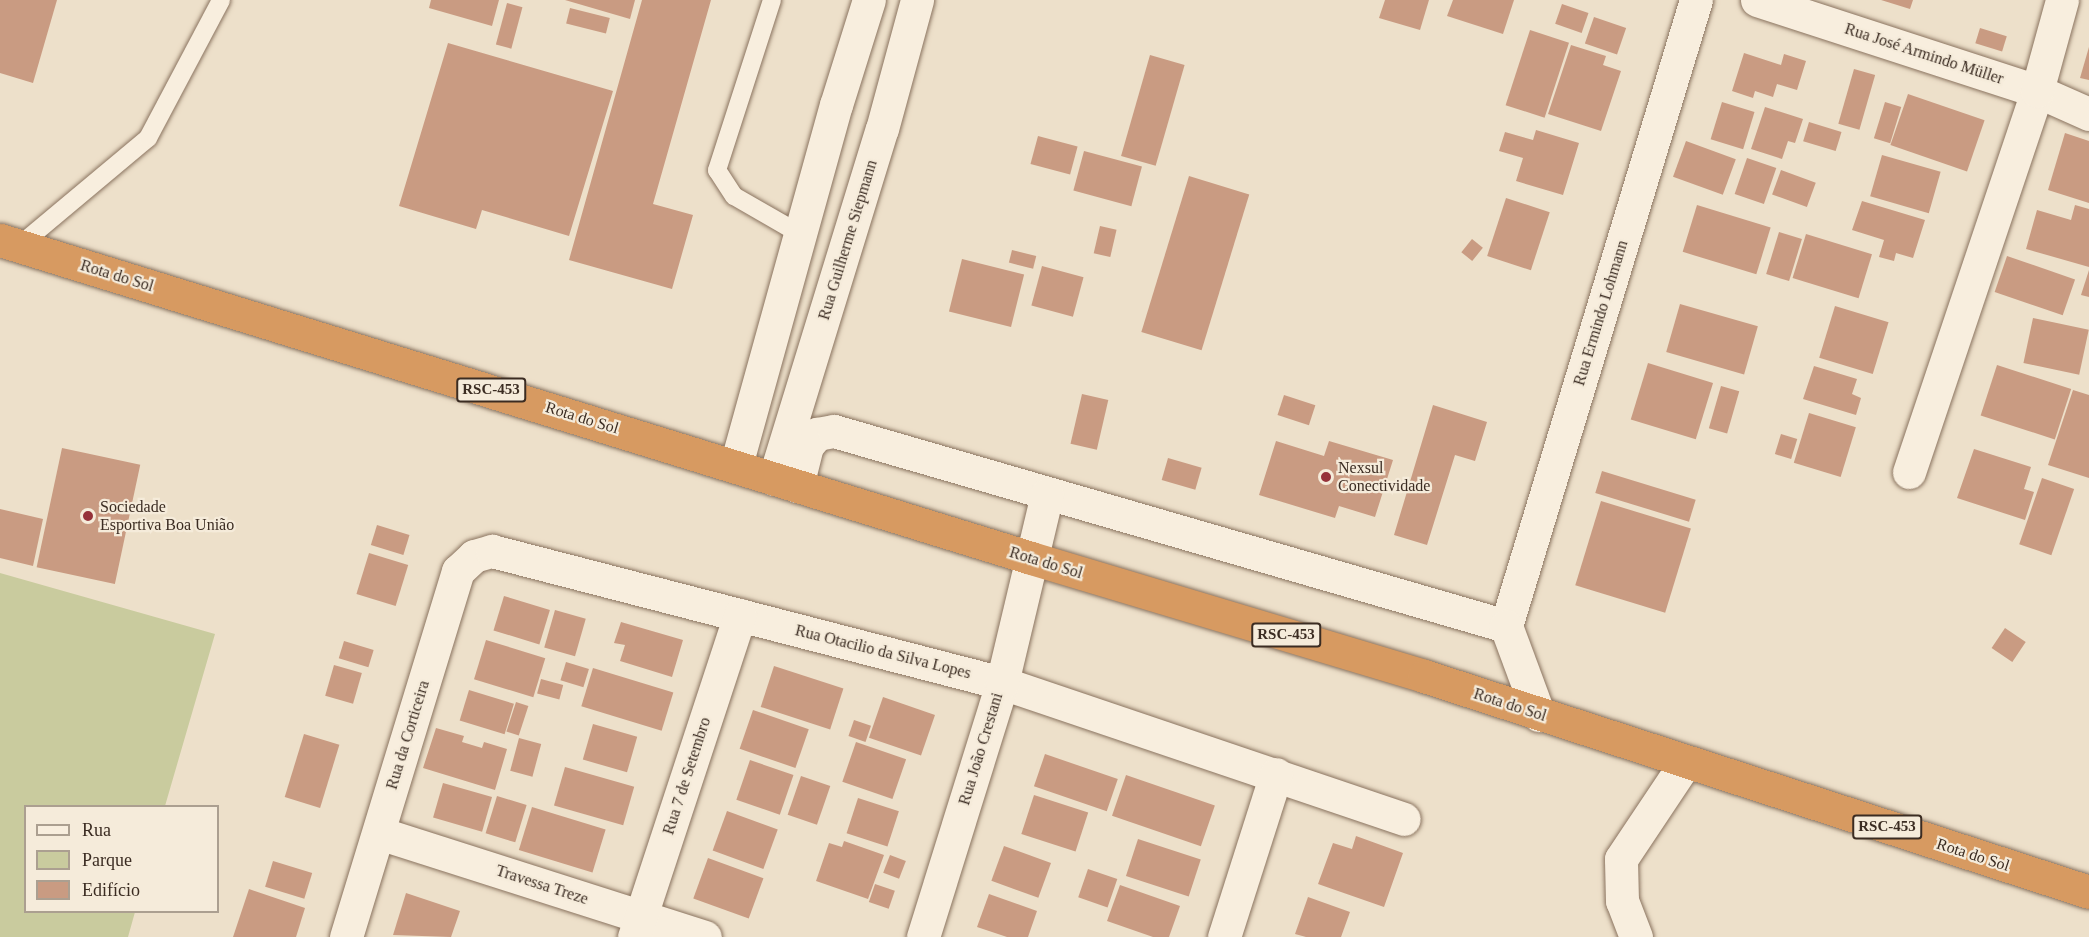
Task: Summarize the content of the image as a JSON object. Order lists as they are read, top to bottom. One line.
{"streets":{"highway":["Rota do Sol","RSC-453"],"street":["Rua José Armindo Müller","Rua Guilherme Siepmann","Rua Ermindo Lohmann","Rua Otacilio da Silva Lopes","Rua da Corticeira","Rua João Crestani","Rua 7 de Setembro","Travessa Treze"]},"crossings":[["Rua Guilherme Siepmann","Rota do Sol"],["Rota do Sol","Rua João Crestani"],["Rua Otacilio da Silva Lopes","Rua da Corticeira"],["Rua Otacilio da Silva Lopes","Rua João Crestani"],["Rua Otacilio da Silva Lopes","Rua 7 de Setembro"],["Rua da Corticeira","Travessa Treze"],["Rua 7 de Setembro","Travessa Treze"]],"places":["Nexsul Conectividade","Sociedade Esportiva Boa União"],"legend":["Rua","Parque","Edifício"]}
